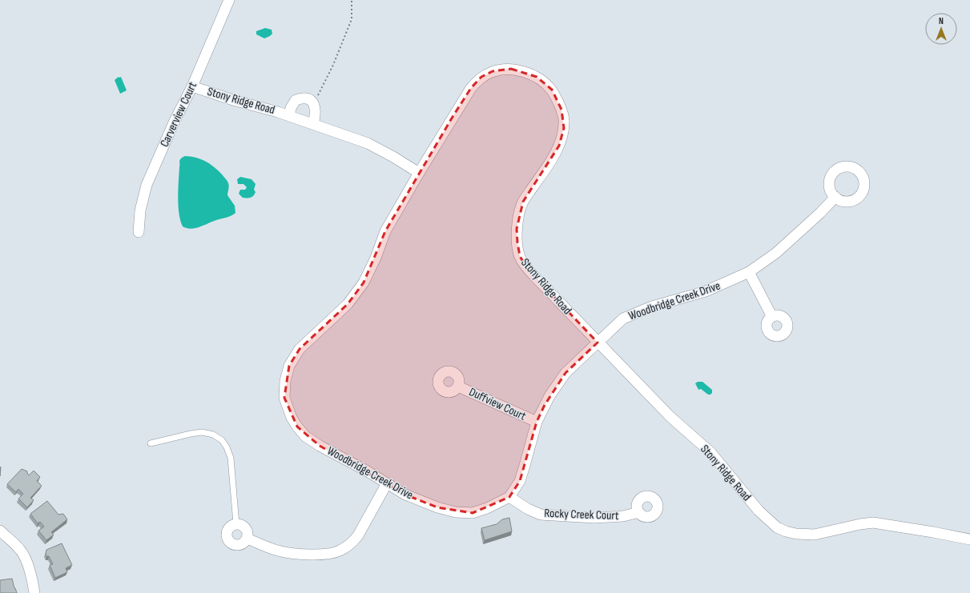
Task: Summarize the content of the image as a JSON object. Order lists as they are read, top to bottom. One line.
{"streets":{"street":["Stony Ridge Road","Carverview Court","Woodbridge Creek Drive","Duffview Court","Rocky Creek Court"]},"crossings":[["Stony Ridge Road","Carverview Court"],["Stony Ridge Road","Woodbridge Creek Drive"],["Woodbridge Creek Drive","Duffview Court"],["Woodbridge Creek Drive","Rocky Creek Court"]],"north":"top"}
